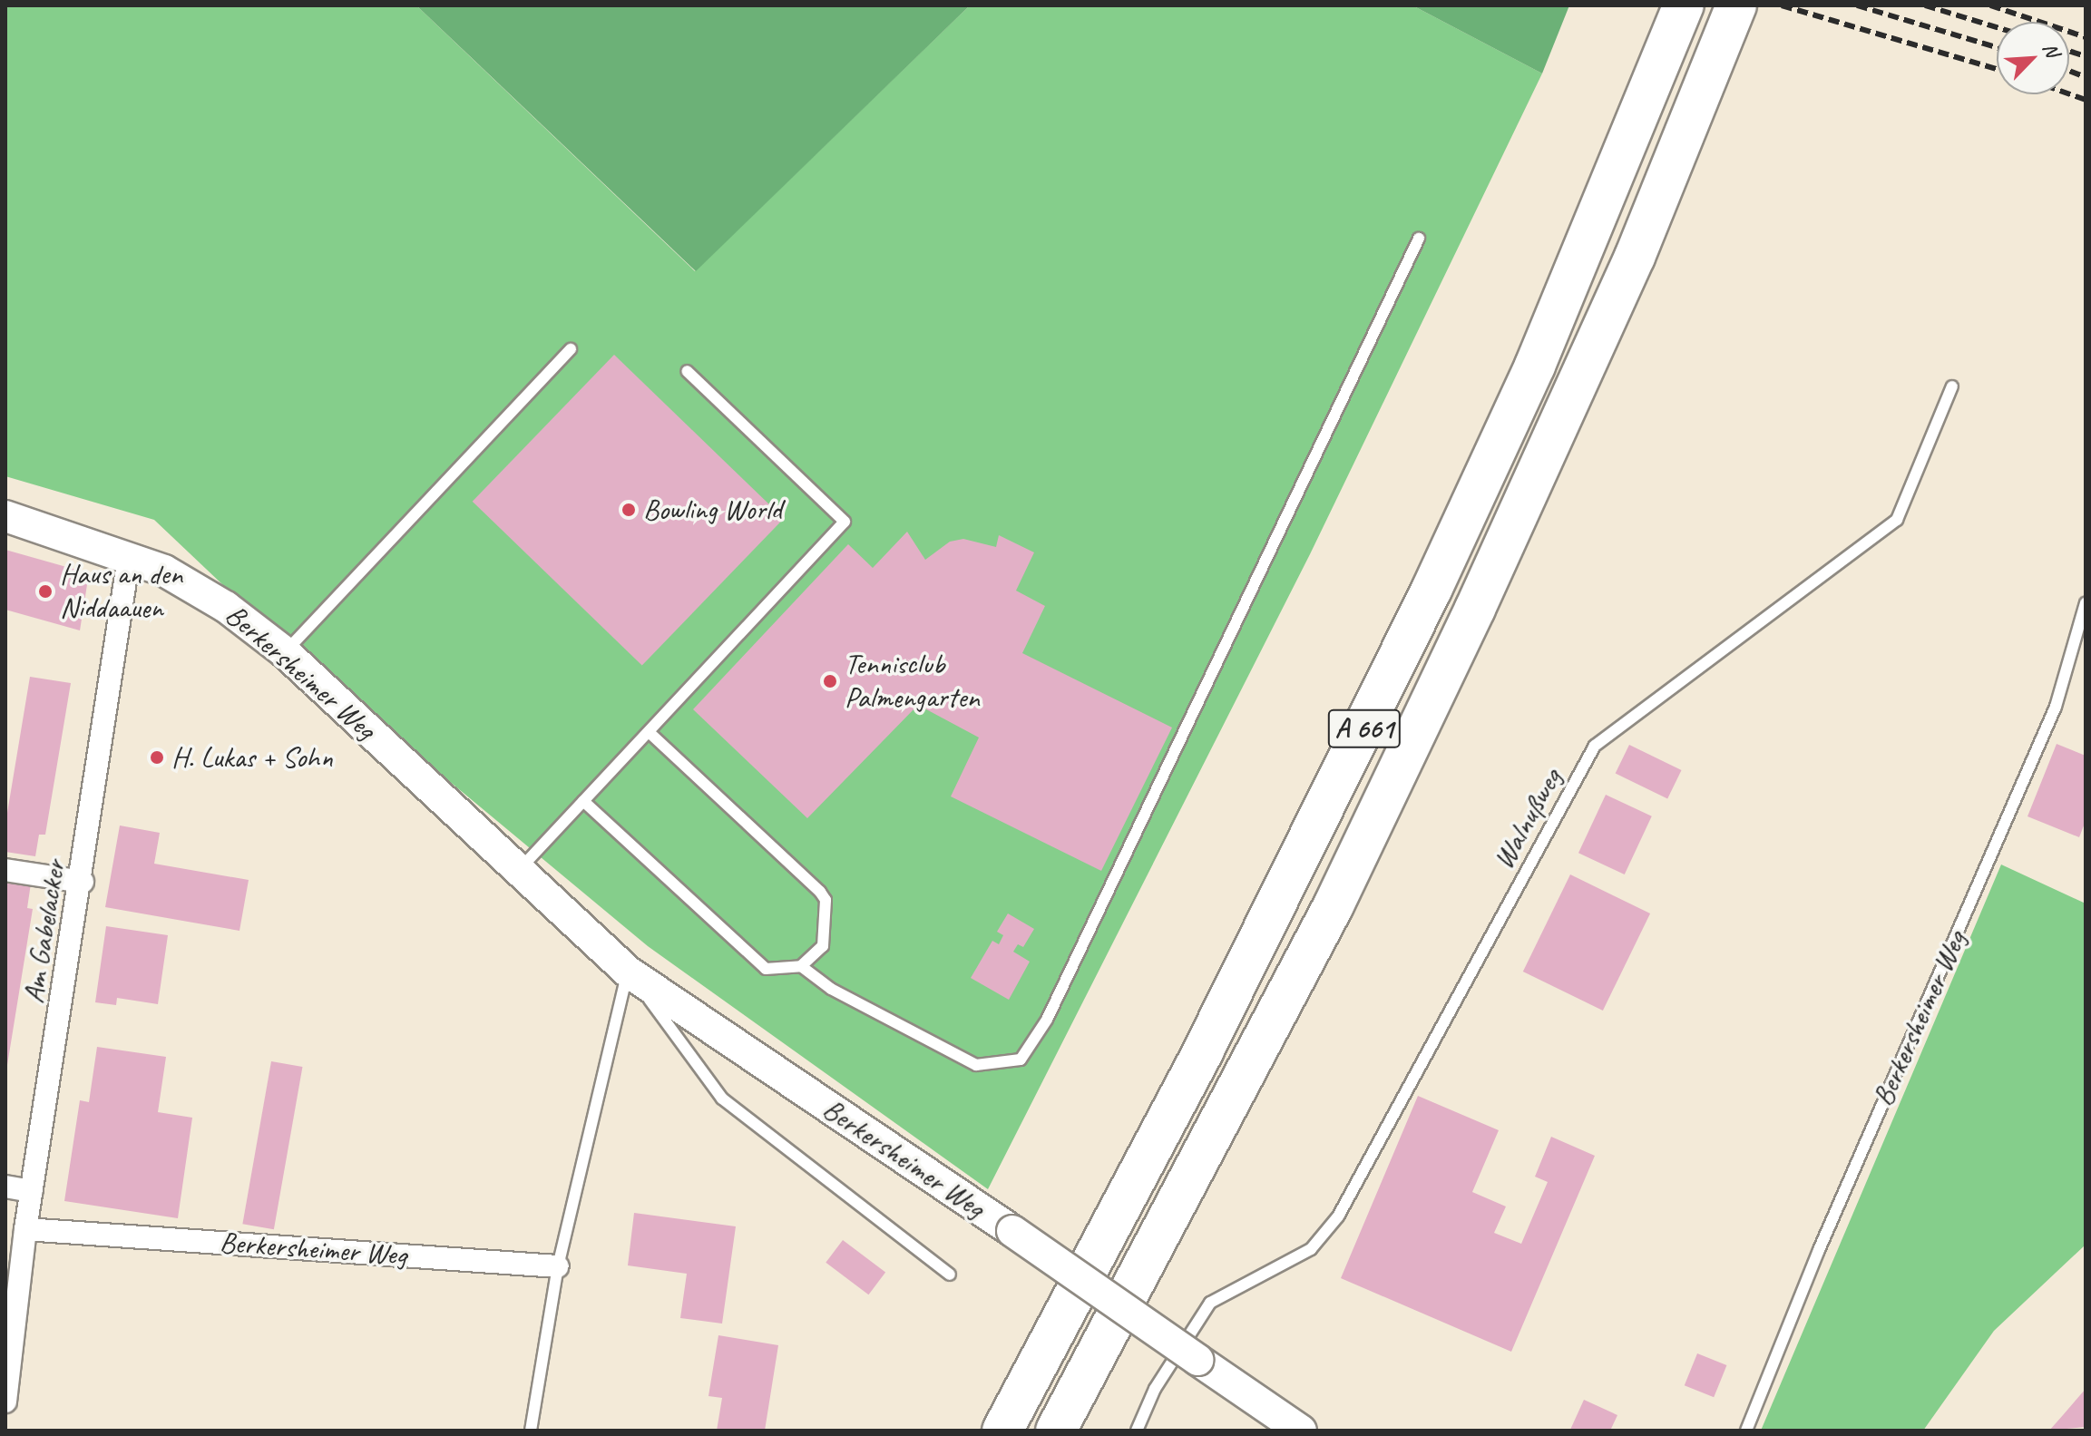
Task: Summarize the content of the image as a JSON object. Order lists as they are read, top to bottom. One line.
{"streets":{"highway":["A 661"],"street":["Berkersheimer Weg","Am Gabelacker"],"lane":["Walnußweg"]},"crossings":[["Berkersheimer Weg","Am Gabelacker"]],"places":["Bowling World","Haus an den Niddaauen","Tennisclub Palmengarten","H. Lukas + Sohn"],"north":"top right"}
